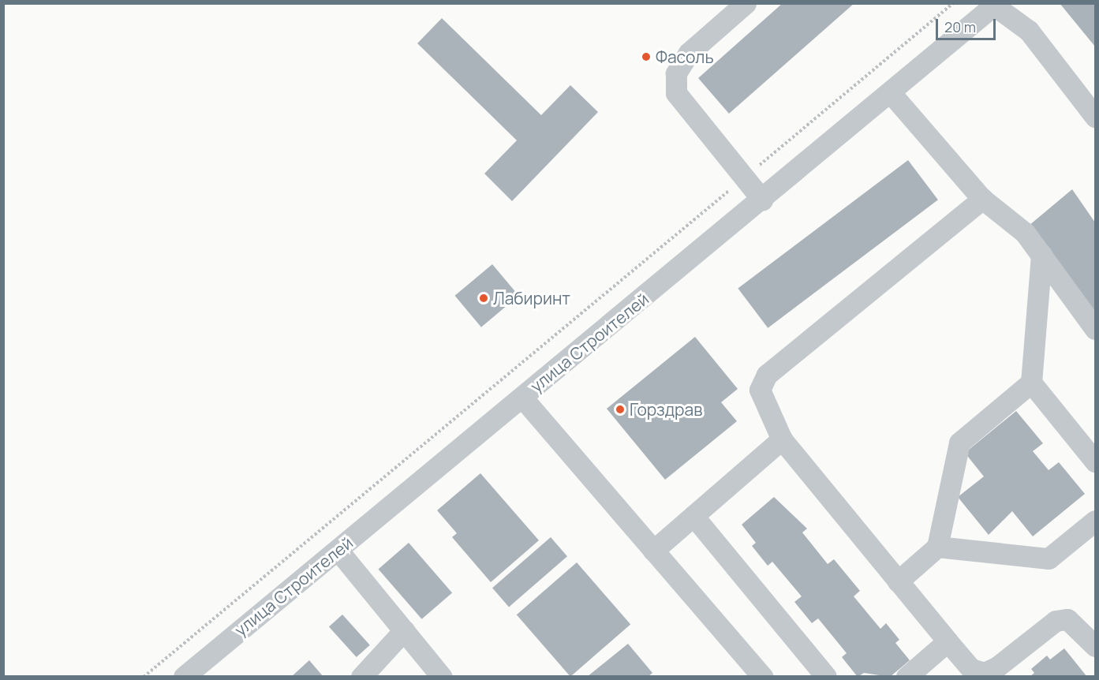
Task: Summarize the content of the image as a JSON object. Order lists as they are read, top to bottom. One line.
{"streets":{"street":["улица Строителей"]},"places":["Фасоль","Лабиринт","Горздрав"],"scale_bar":"20 m"}
